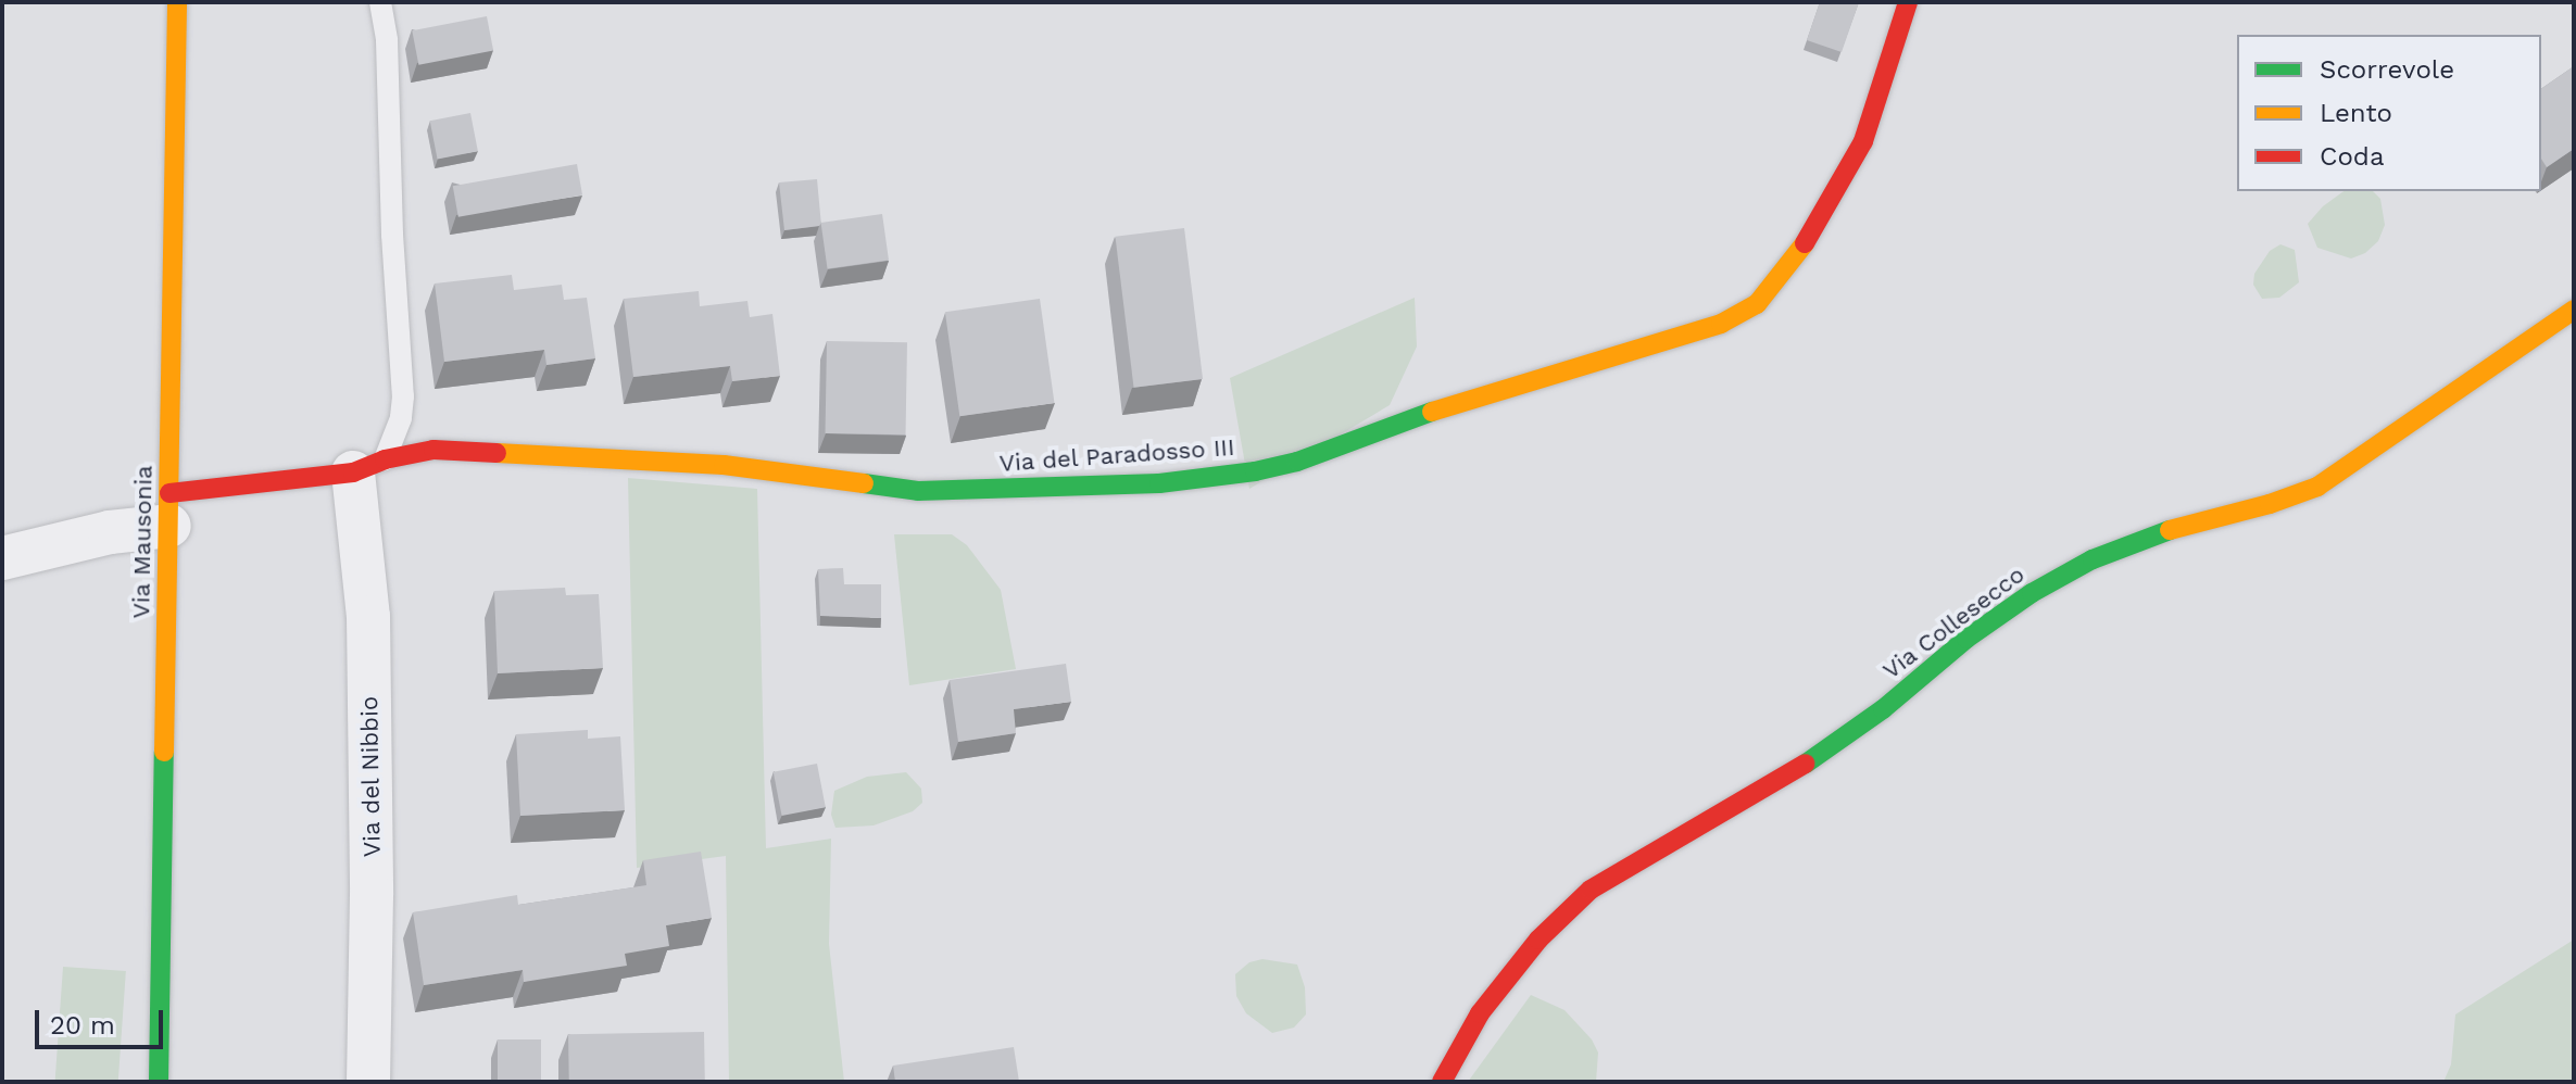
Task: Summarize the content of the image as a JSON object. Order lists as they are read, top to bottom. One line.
{"streets":{"street":["Via del Paradosso III","Via Mausonia","Via Collesecco","Via del Nibbio"]},"crossings":[["Via del Paradosso III","Via Mausonia"],["Via del Paradosso III","Via del Nibbio"]],"legend":["Scorrevole","Lento","Coda"],"scale_bar":"20 m"}
